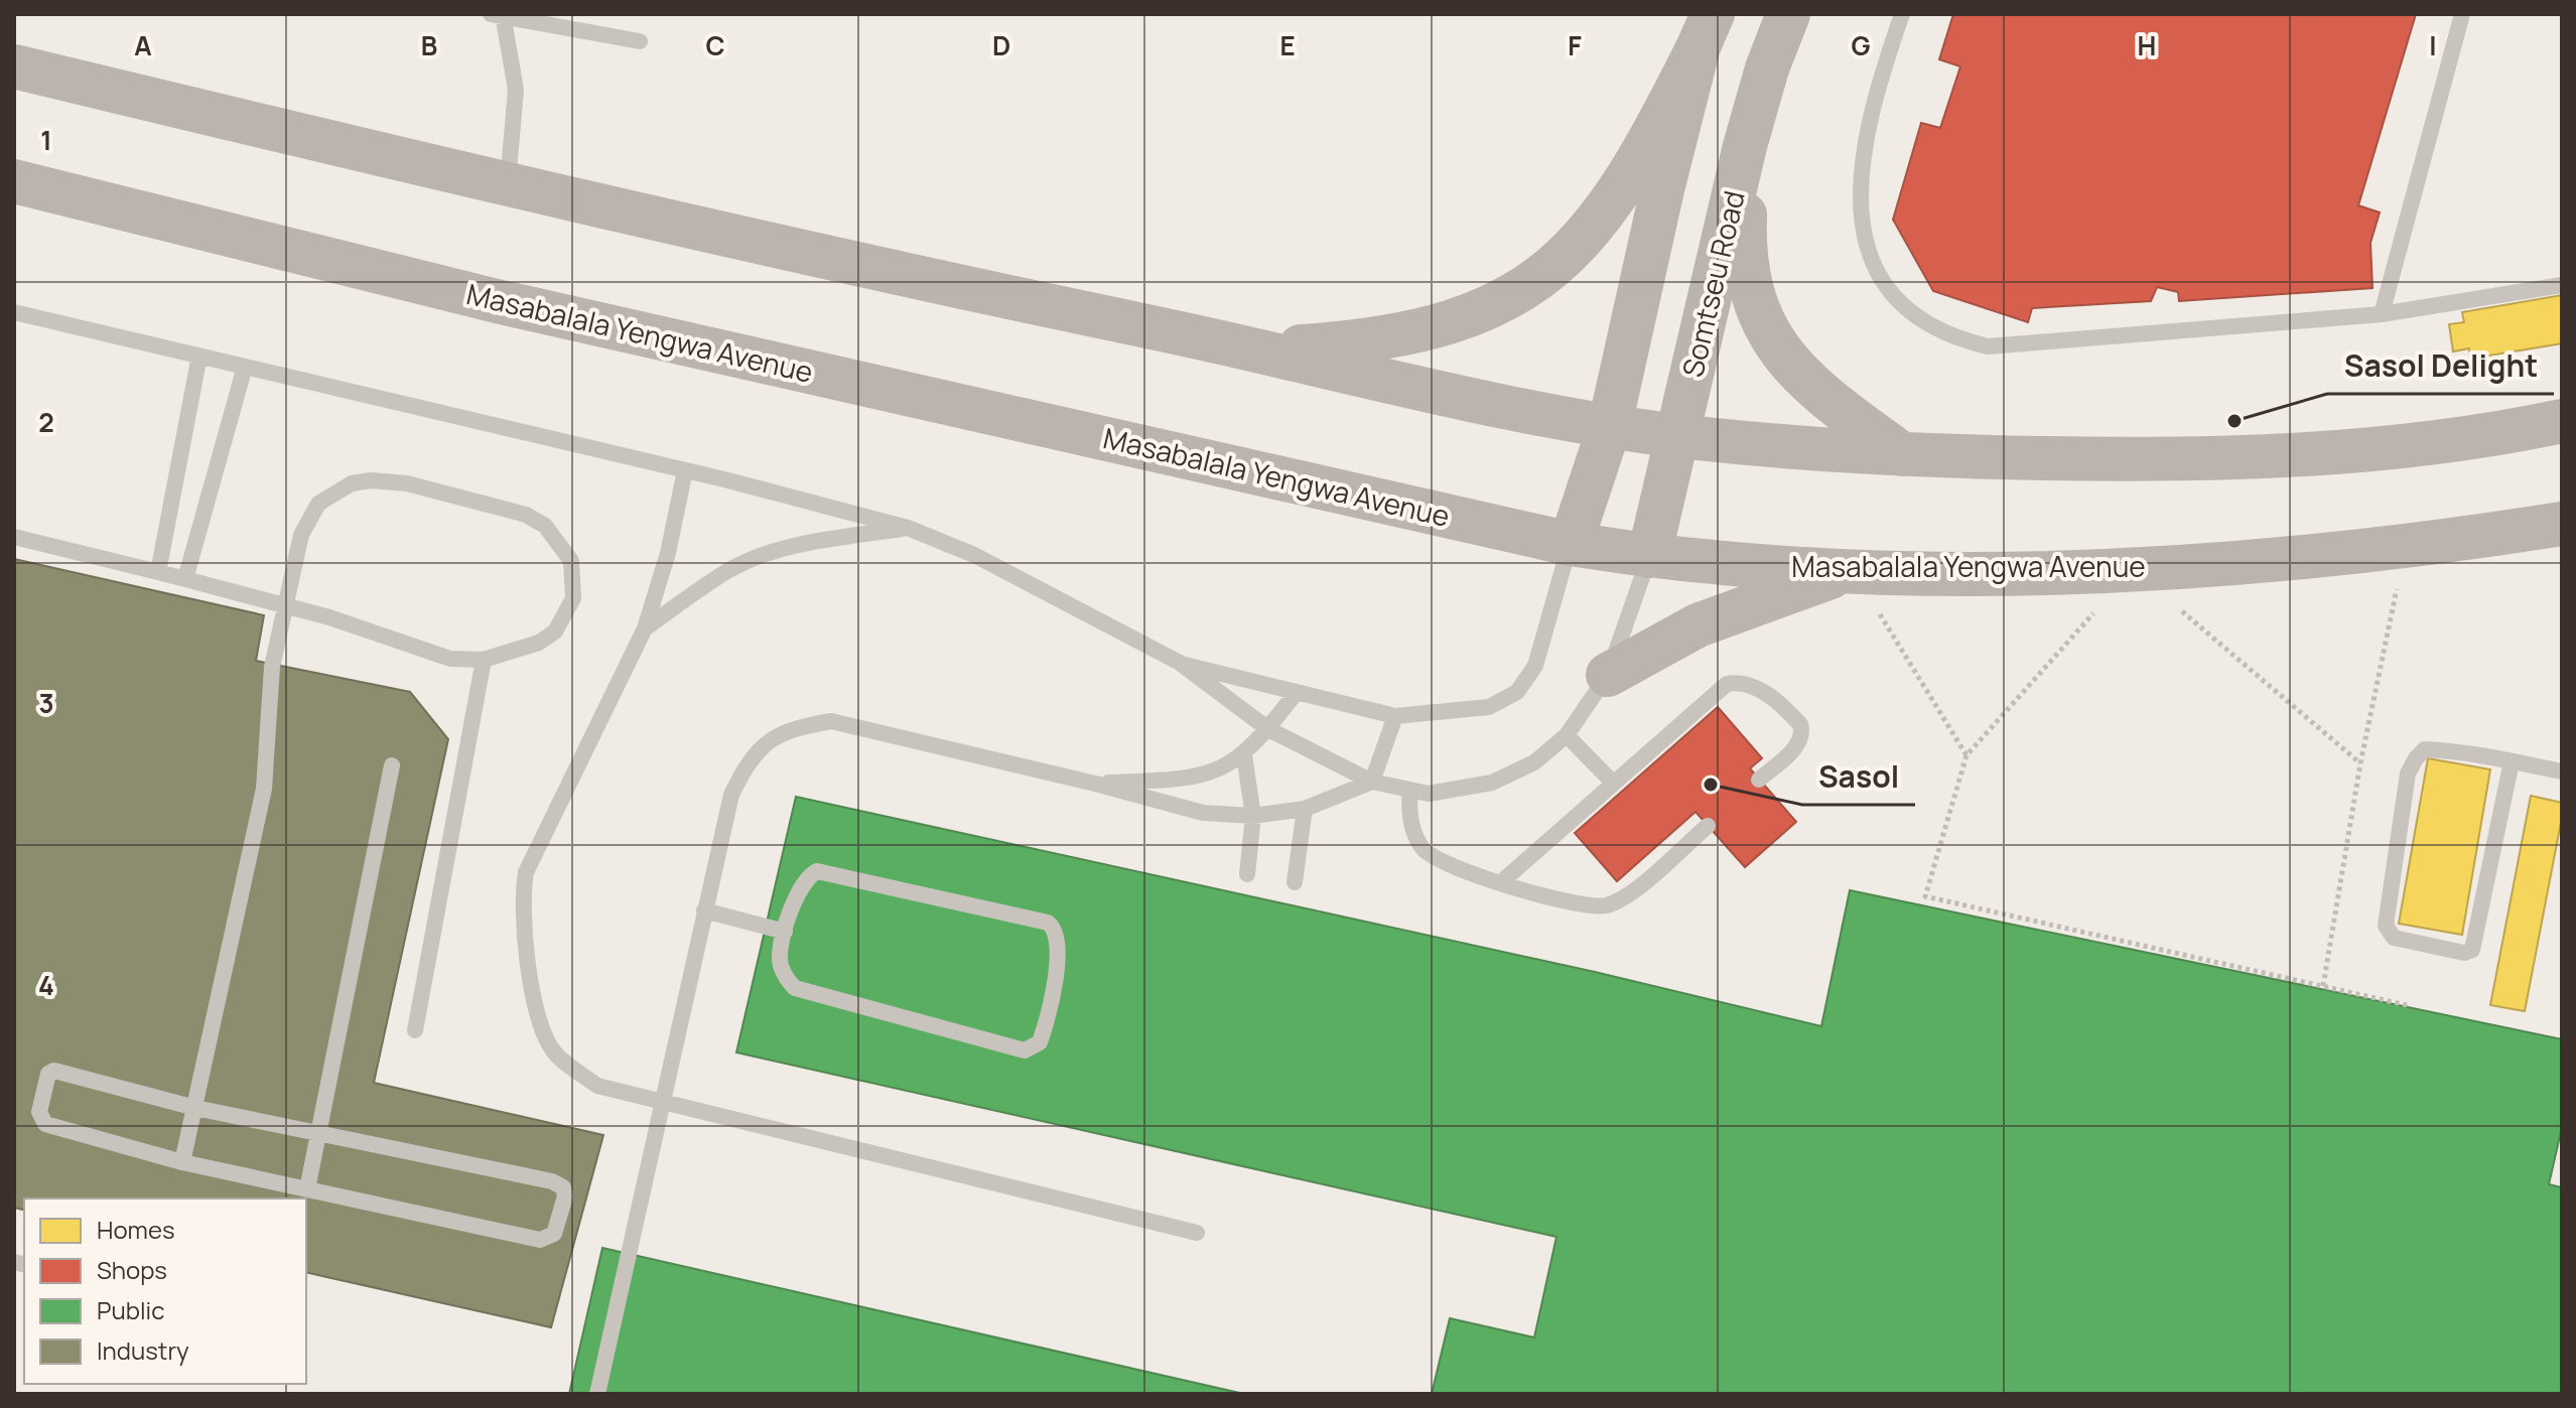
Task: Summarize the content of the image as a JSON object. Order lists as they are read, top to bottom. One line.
{"streets":{"main road":["Somtseu Road","Masabalala Yengwa Avenue"]},"crossings":[["Somtseu Road","Masabalala Yengwa Avenue"]],"places":["Sasol Delight","Sasol"],"legend":["Homes","Shops","Public","Industry"],"grid":{"columns":["A","B","C","D","E","F","G","H","I"],"rows":["1","2","3","4"]}}
